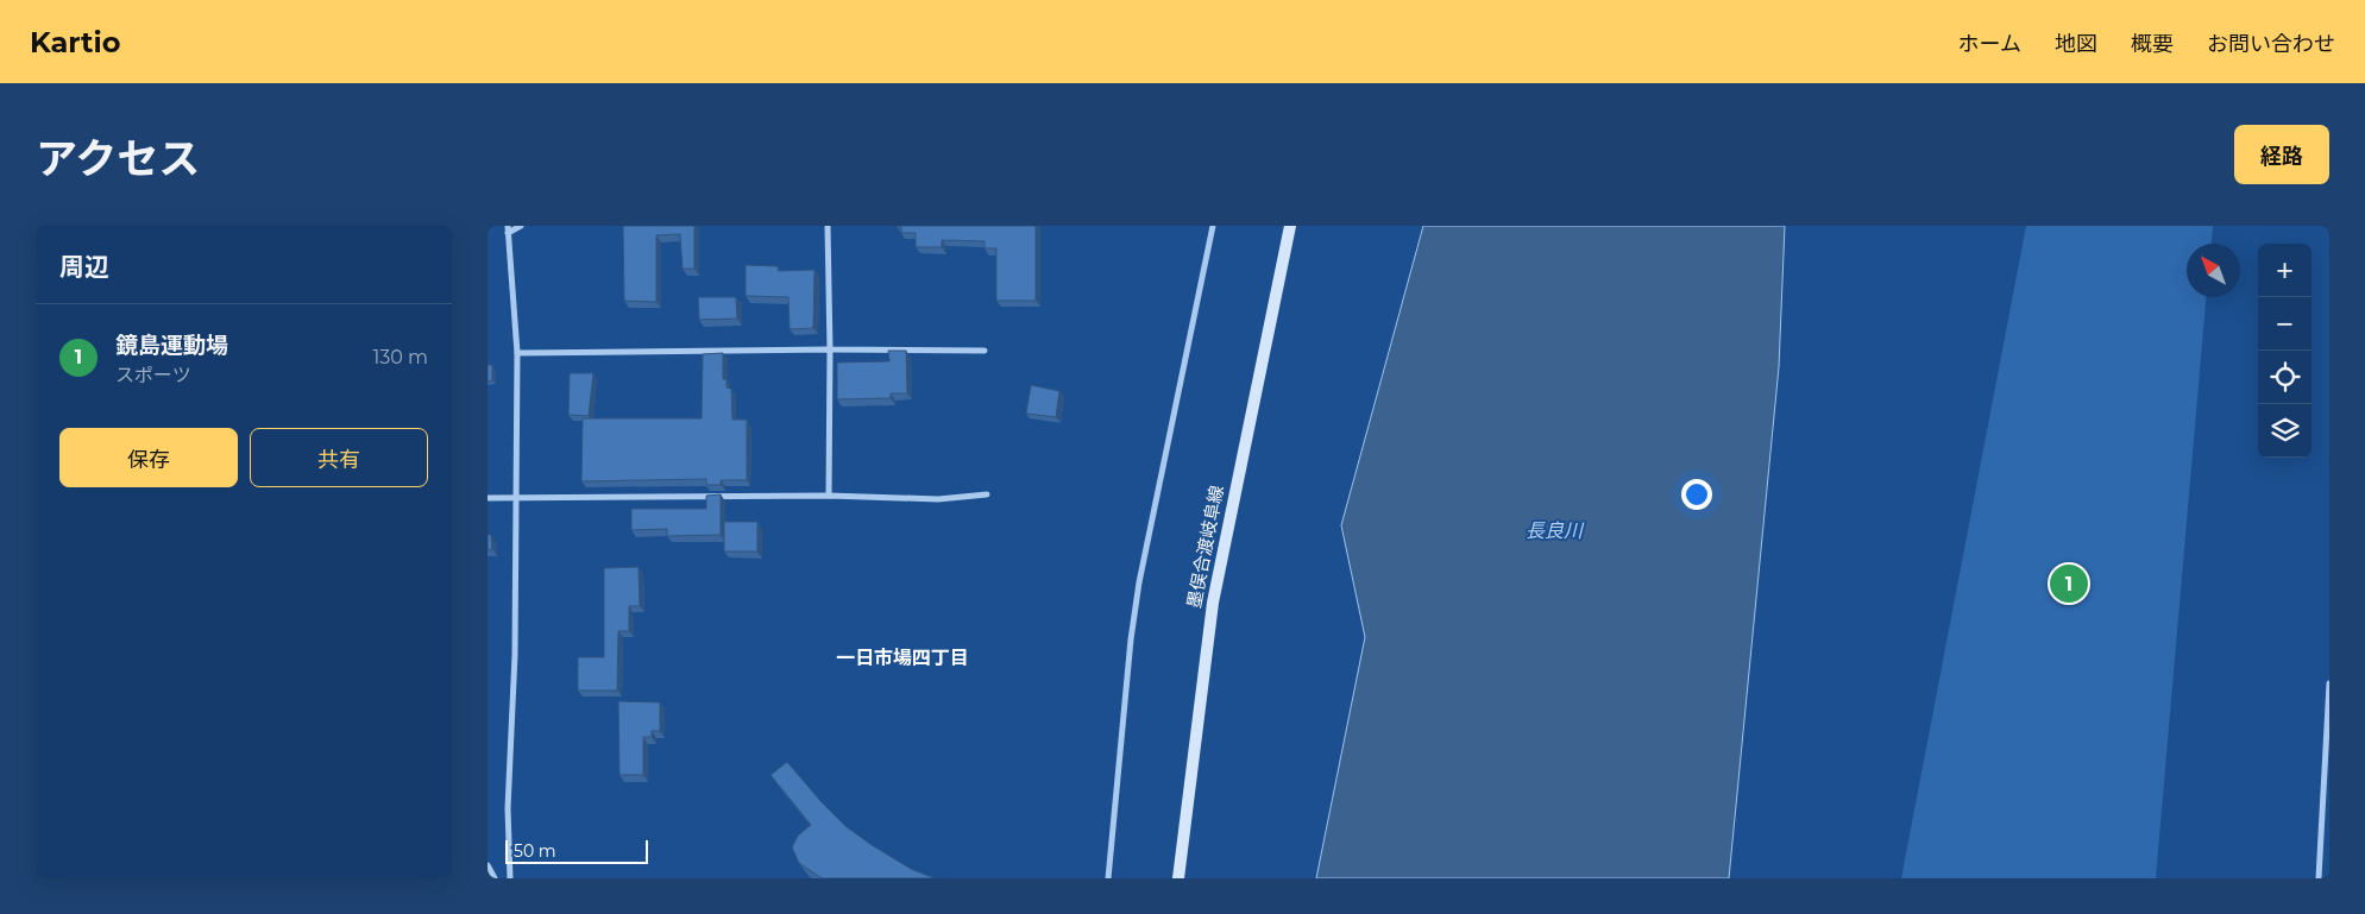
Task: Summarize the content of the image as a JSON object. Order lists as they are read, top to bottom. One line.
{"streets":{"main road":["墨俣合渡岐阜線"]},"districts":["一日市場四丁目"],"water":["長良川"],"scale_bar":"50 m","north":"top left","page":{"header":"Kartio","nav":["ホーム","地図","概要","お問い合わせ"],"title":"アクセス","buttons":["経路",["保存","共有"]],"heading":"周辺","map_buttons":["+","−"],"list":[{"mark":"1","name":"鏡島運動場","note":"スポーツ","value":"130 m"}],"pins":"1","scale":"50 m"}}
